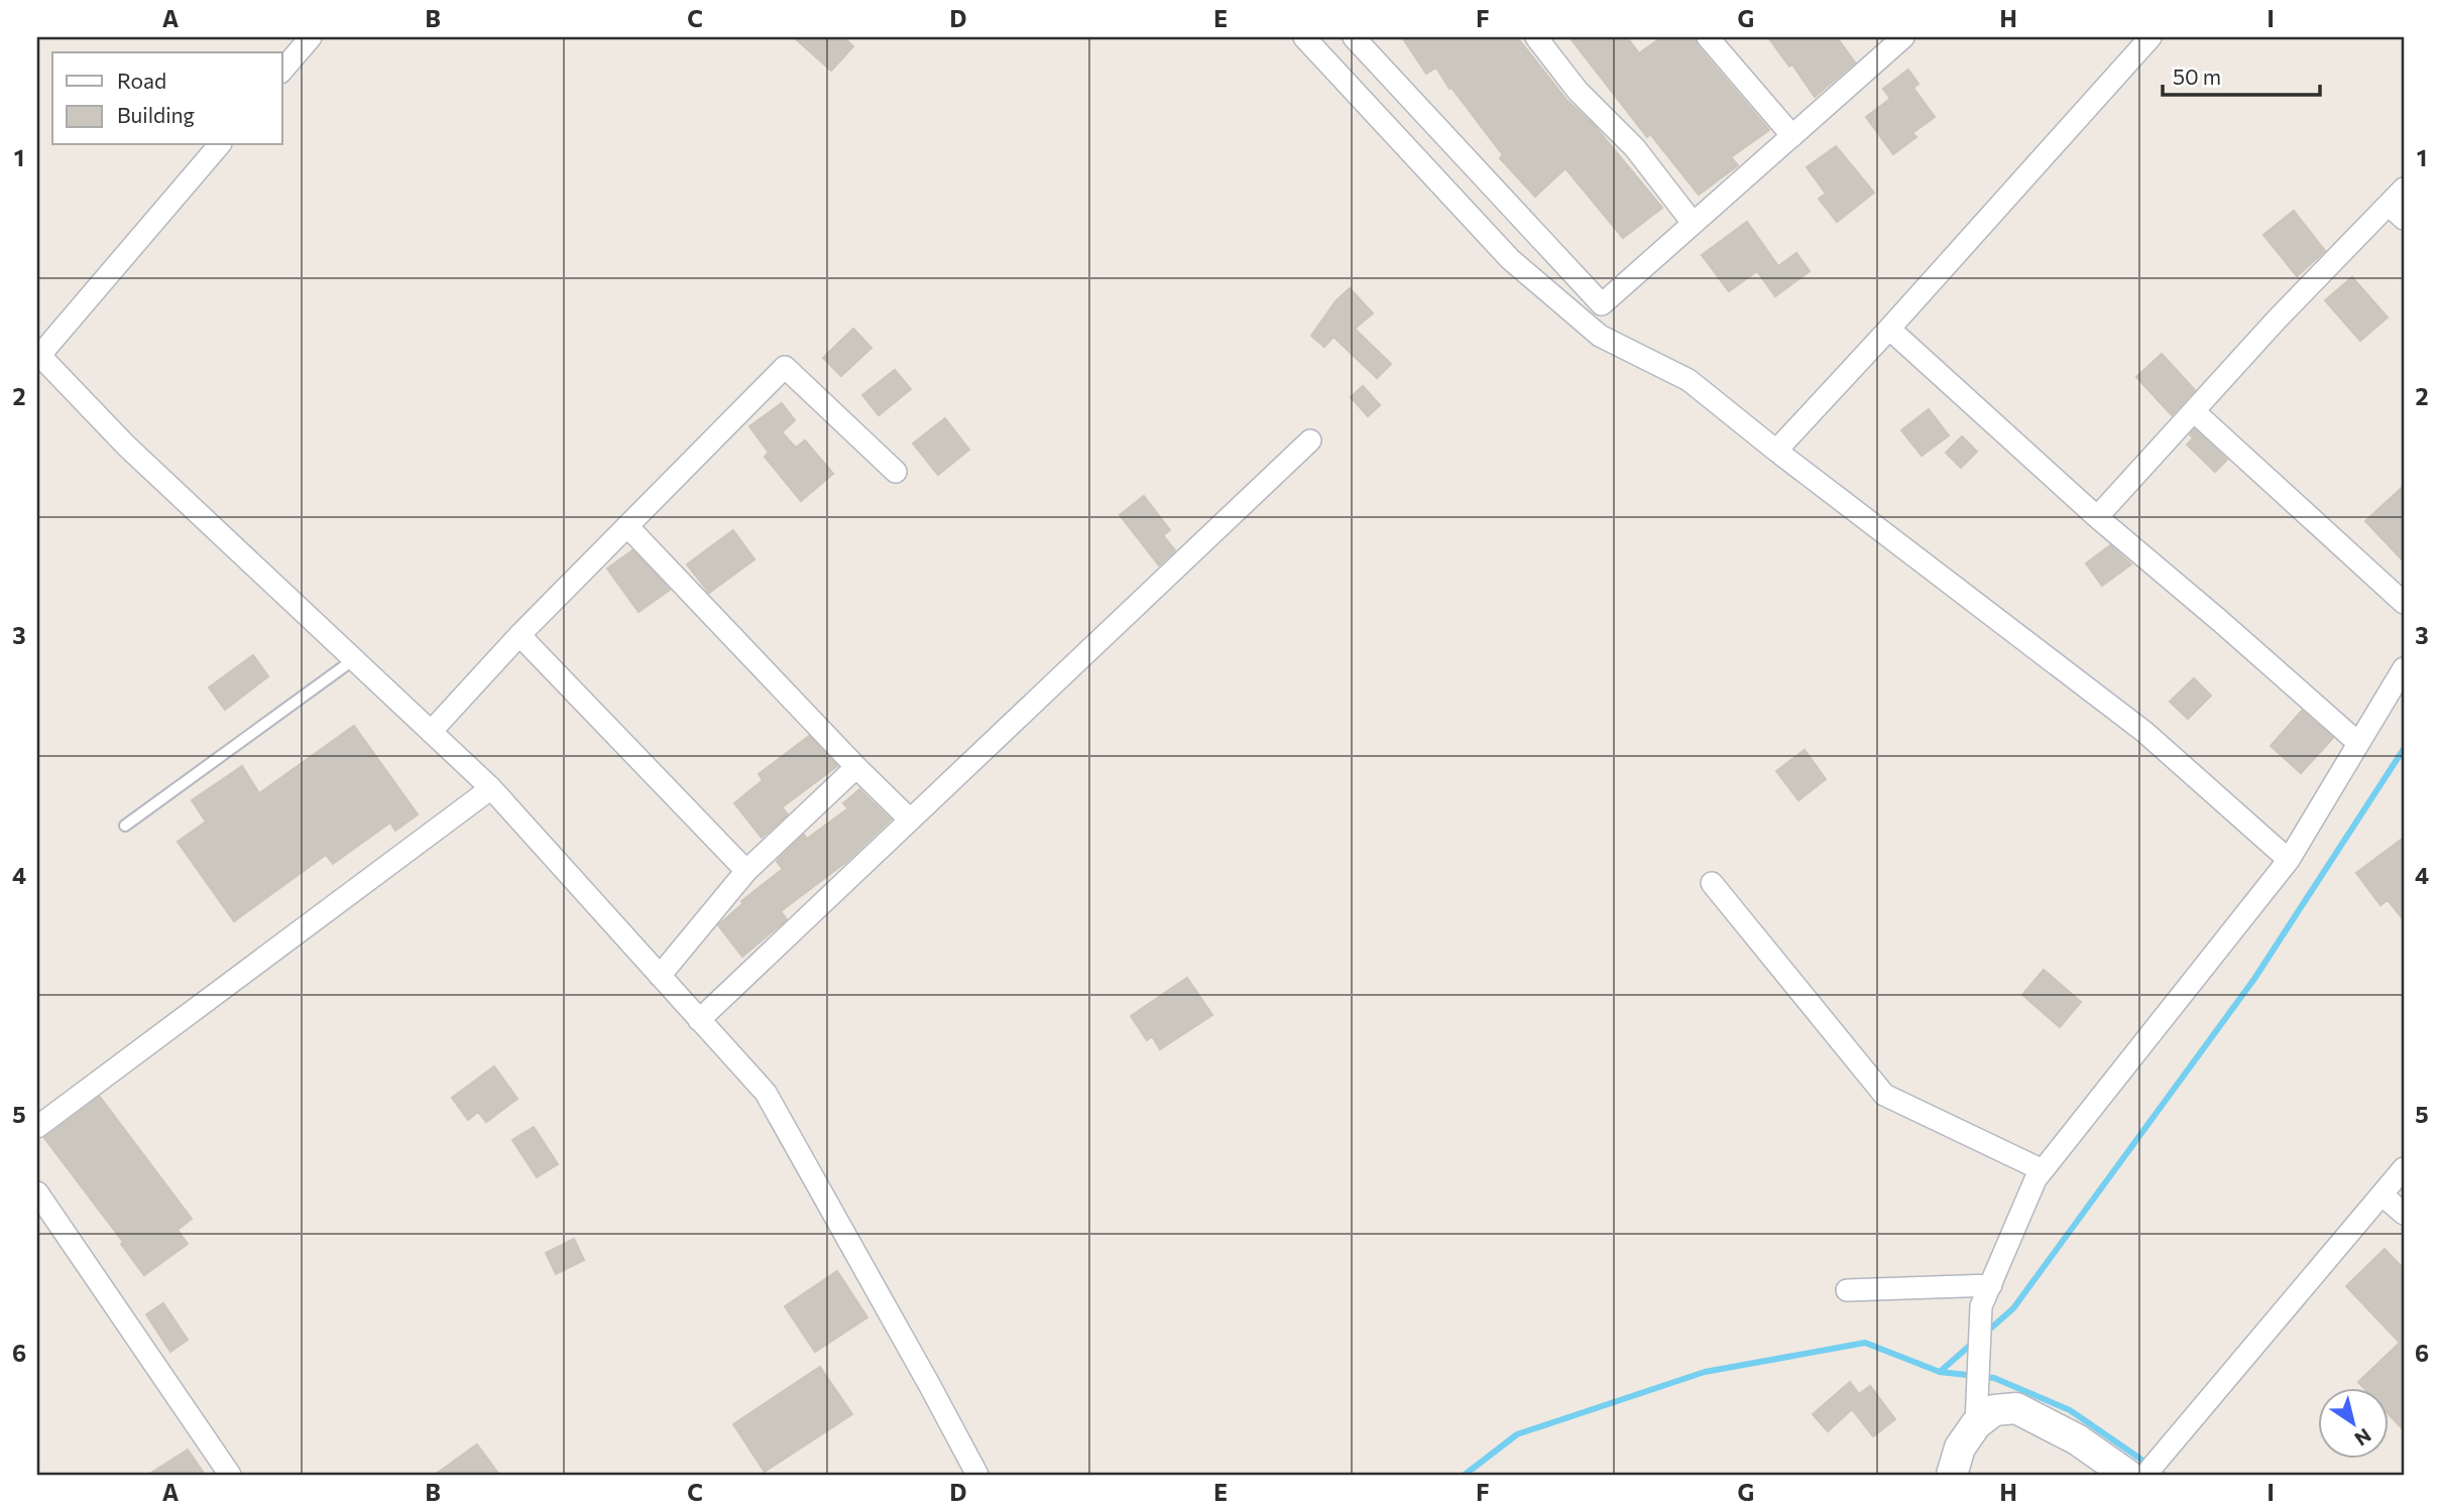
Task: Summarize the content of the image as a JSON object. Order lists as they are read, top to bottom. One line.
{"legend":["Road","Building"],"scale_bar":"50 m","north":"bottom right","grid":{"columns":["A","B","C","D","E","F","G","H","I"],"rows":["1","2","3","4","5","6"]}}
